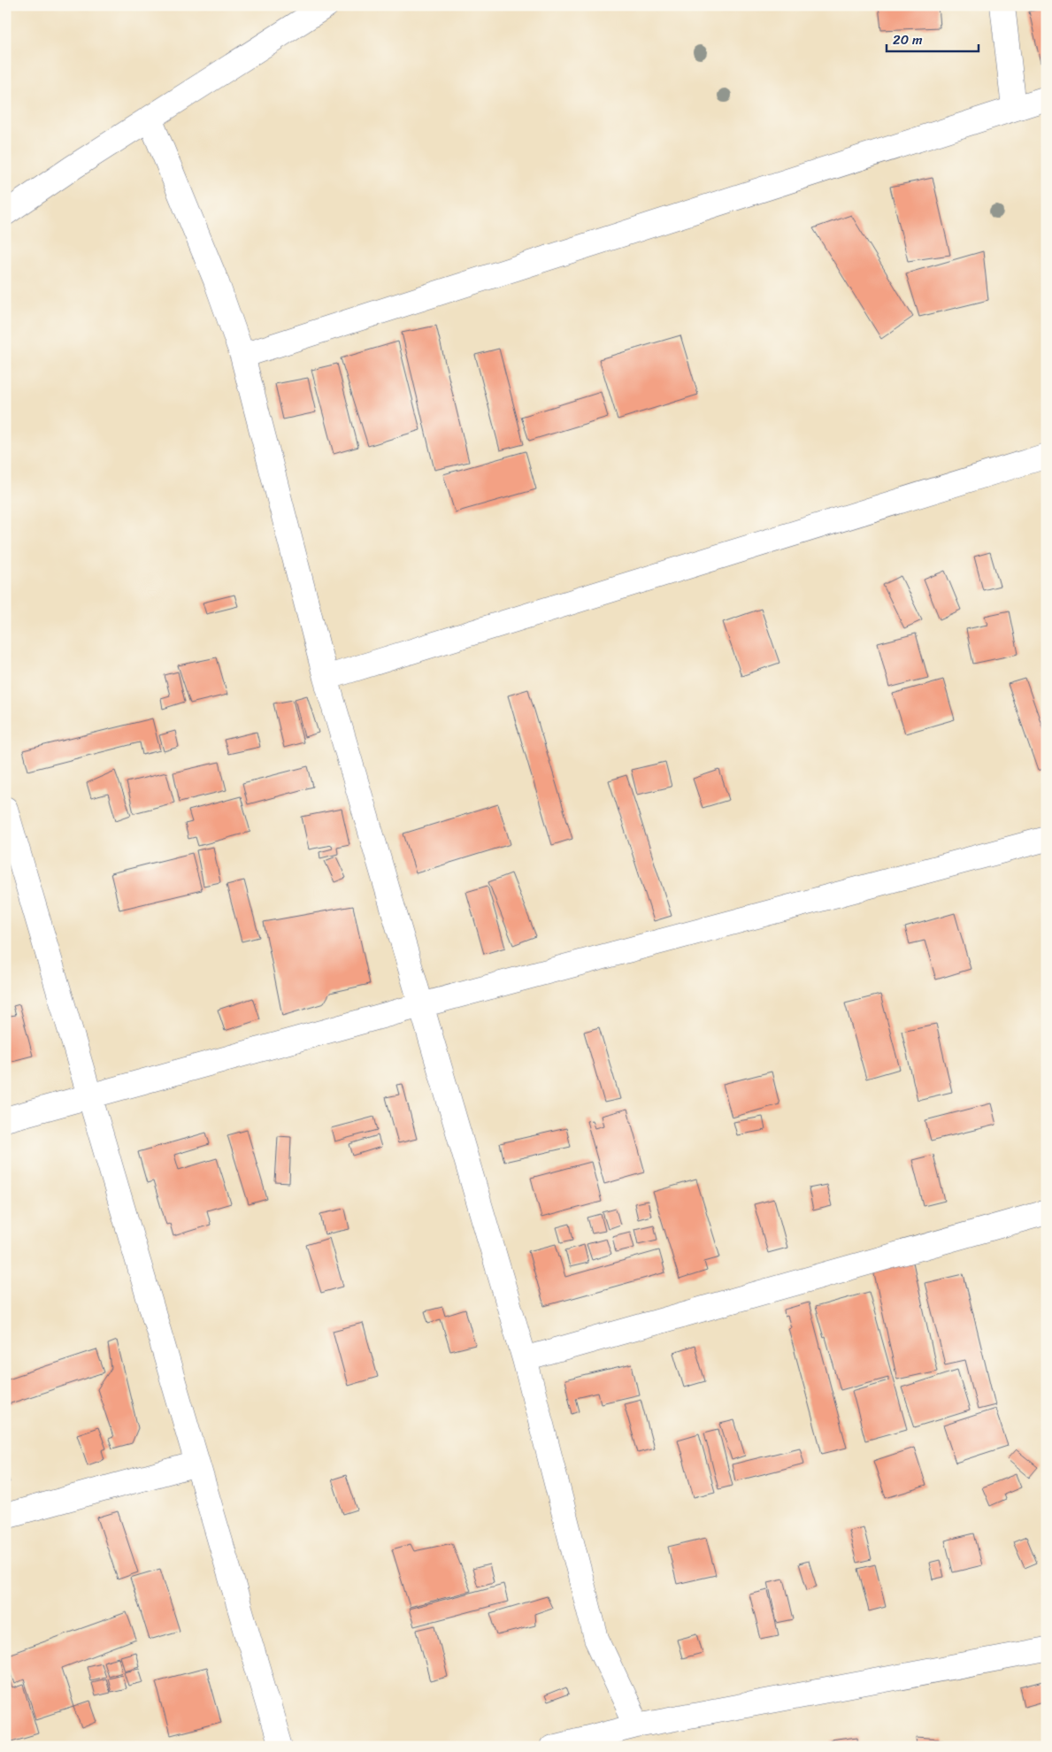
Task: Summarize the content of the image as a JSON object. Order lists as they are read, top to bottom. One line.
{"scale_bar":"20 m"}
